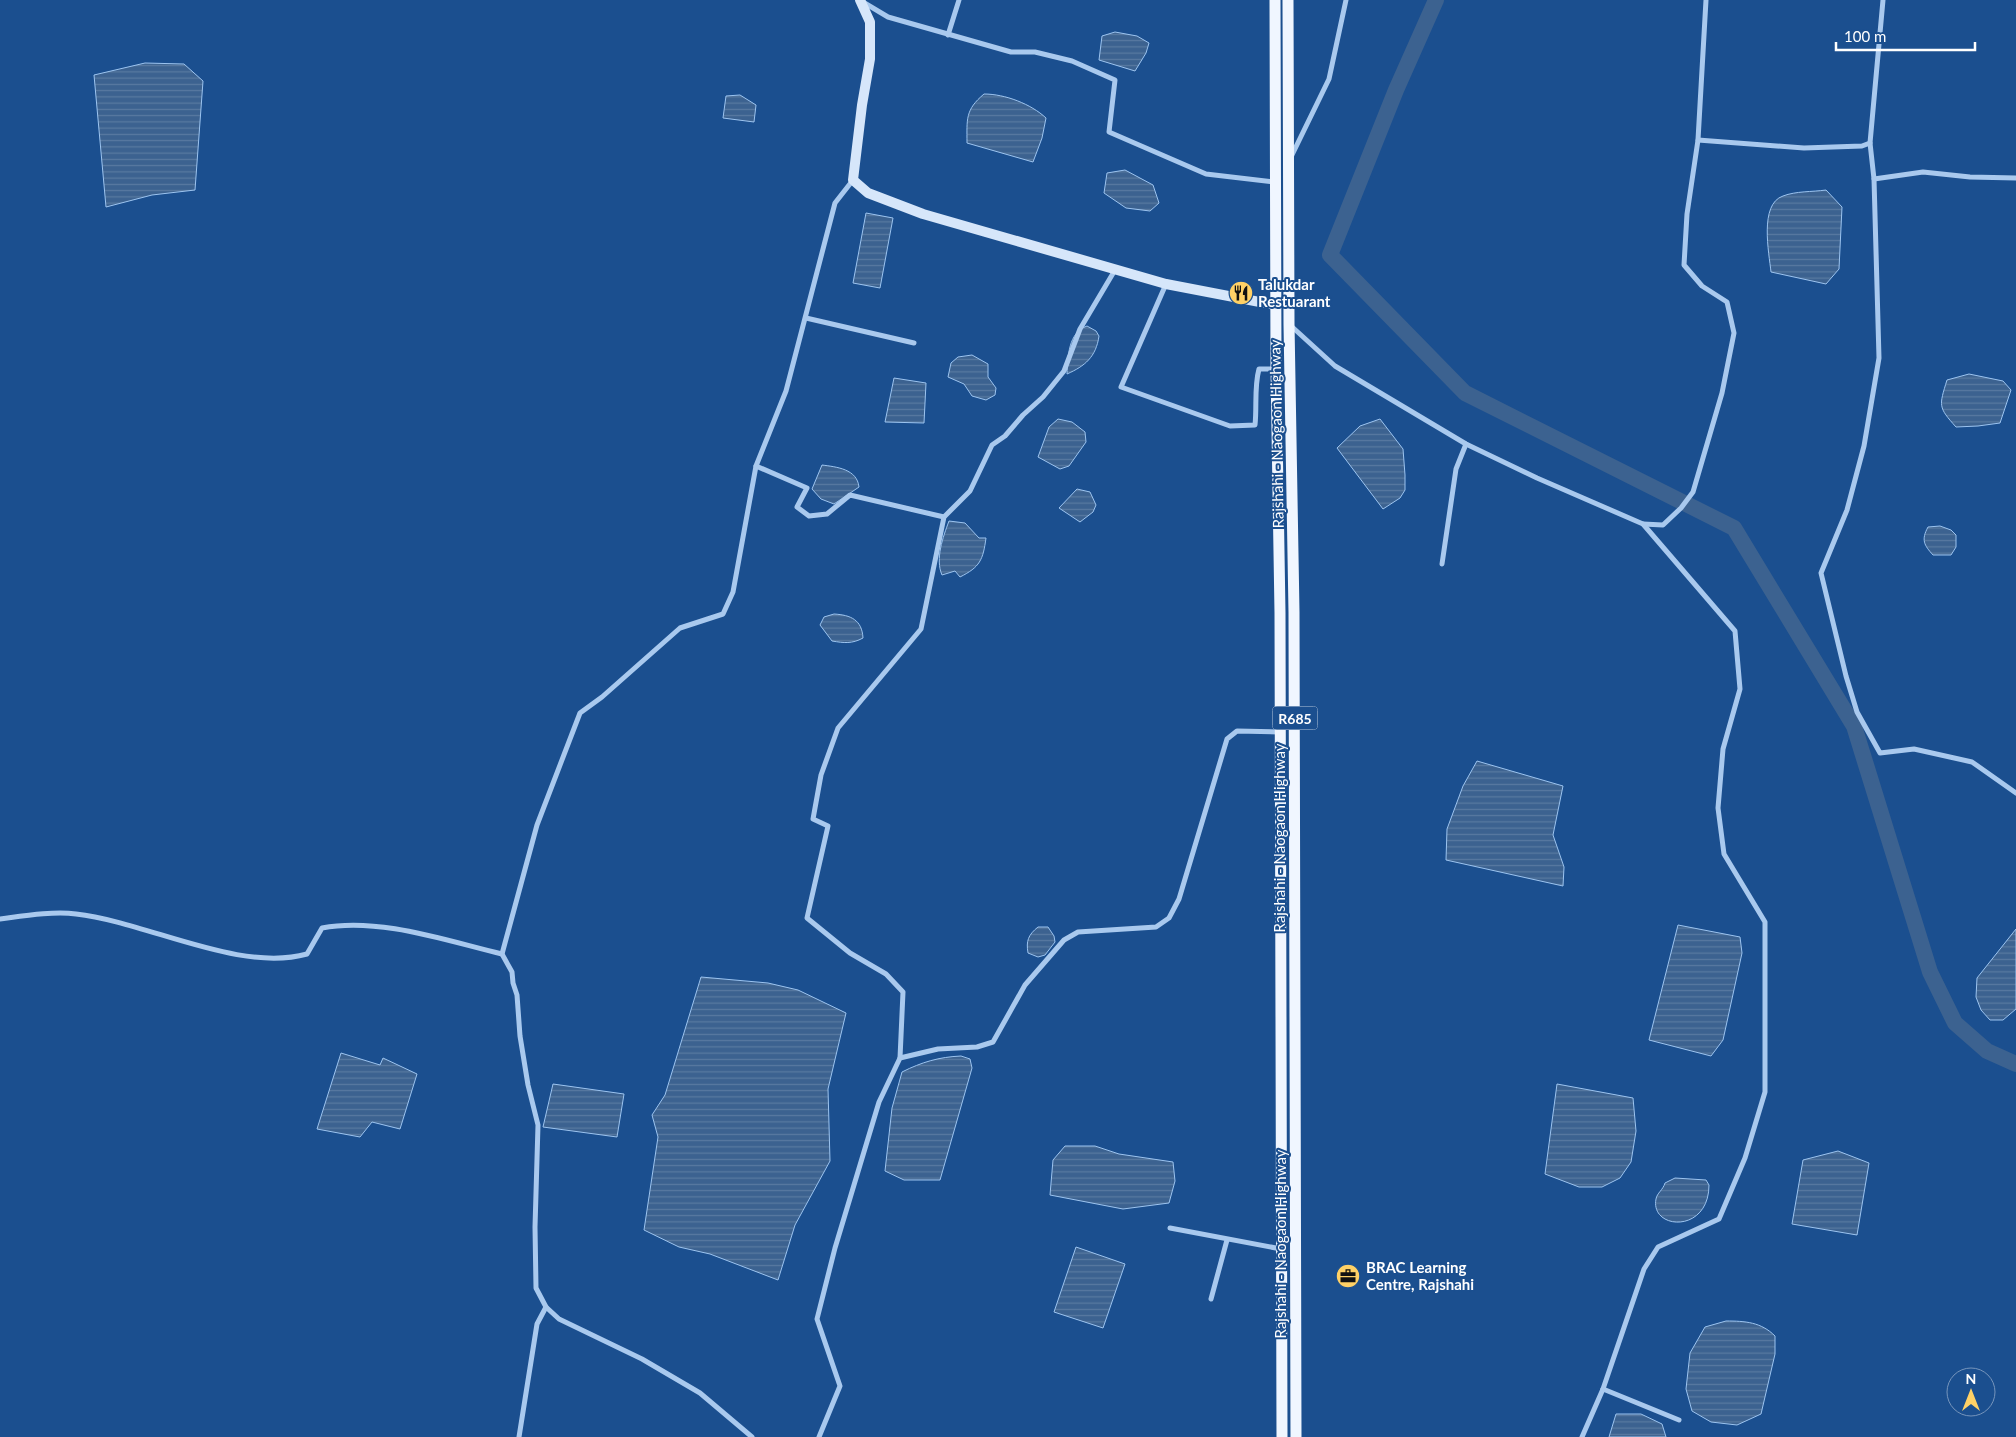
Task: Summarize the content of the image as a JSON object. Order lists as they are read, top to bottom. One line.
{"streets":{"main road":["Rajshahi - Naogaon Highway","R685"]},"places":{"restaurant":["Talukdar Restuarant"],"office":["BRAC Learning Centre, Rajshahi"]},"scale_bar":"100 m","north":"top"}
